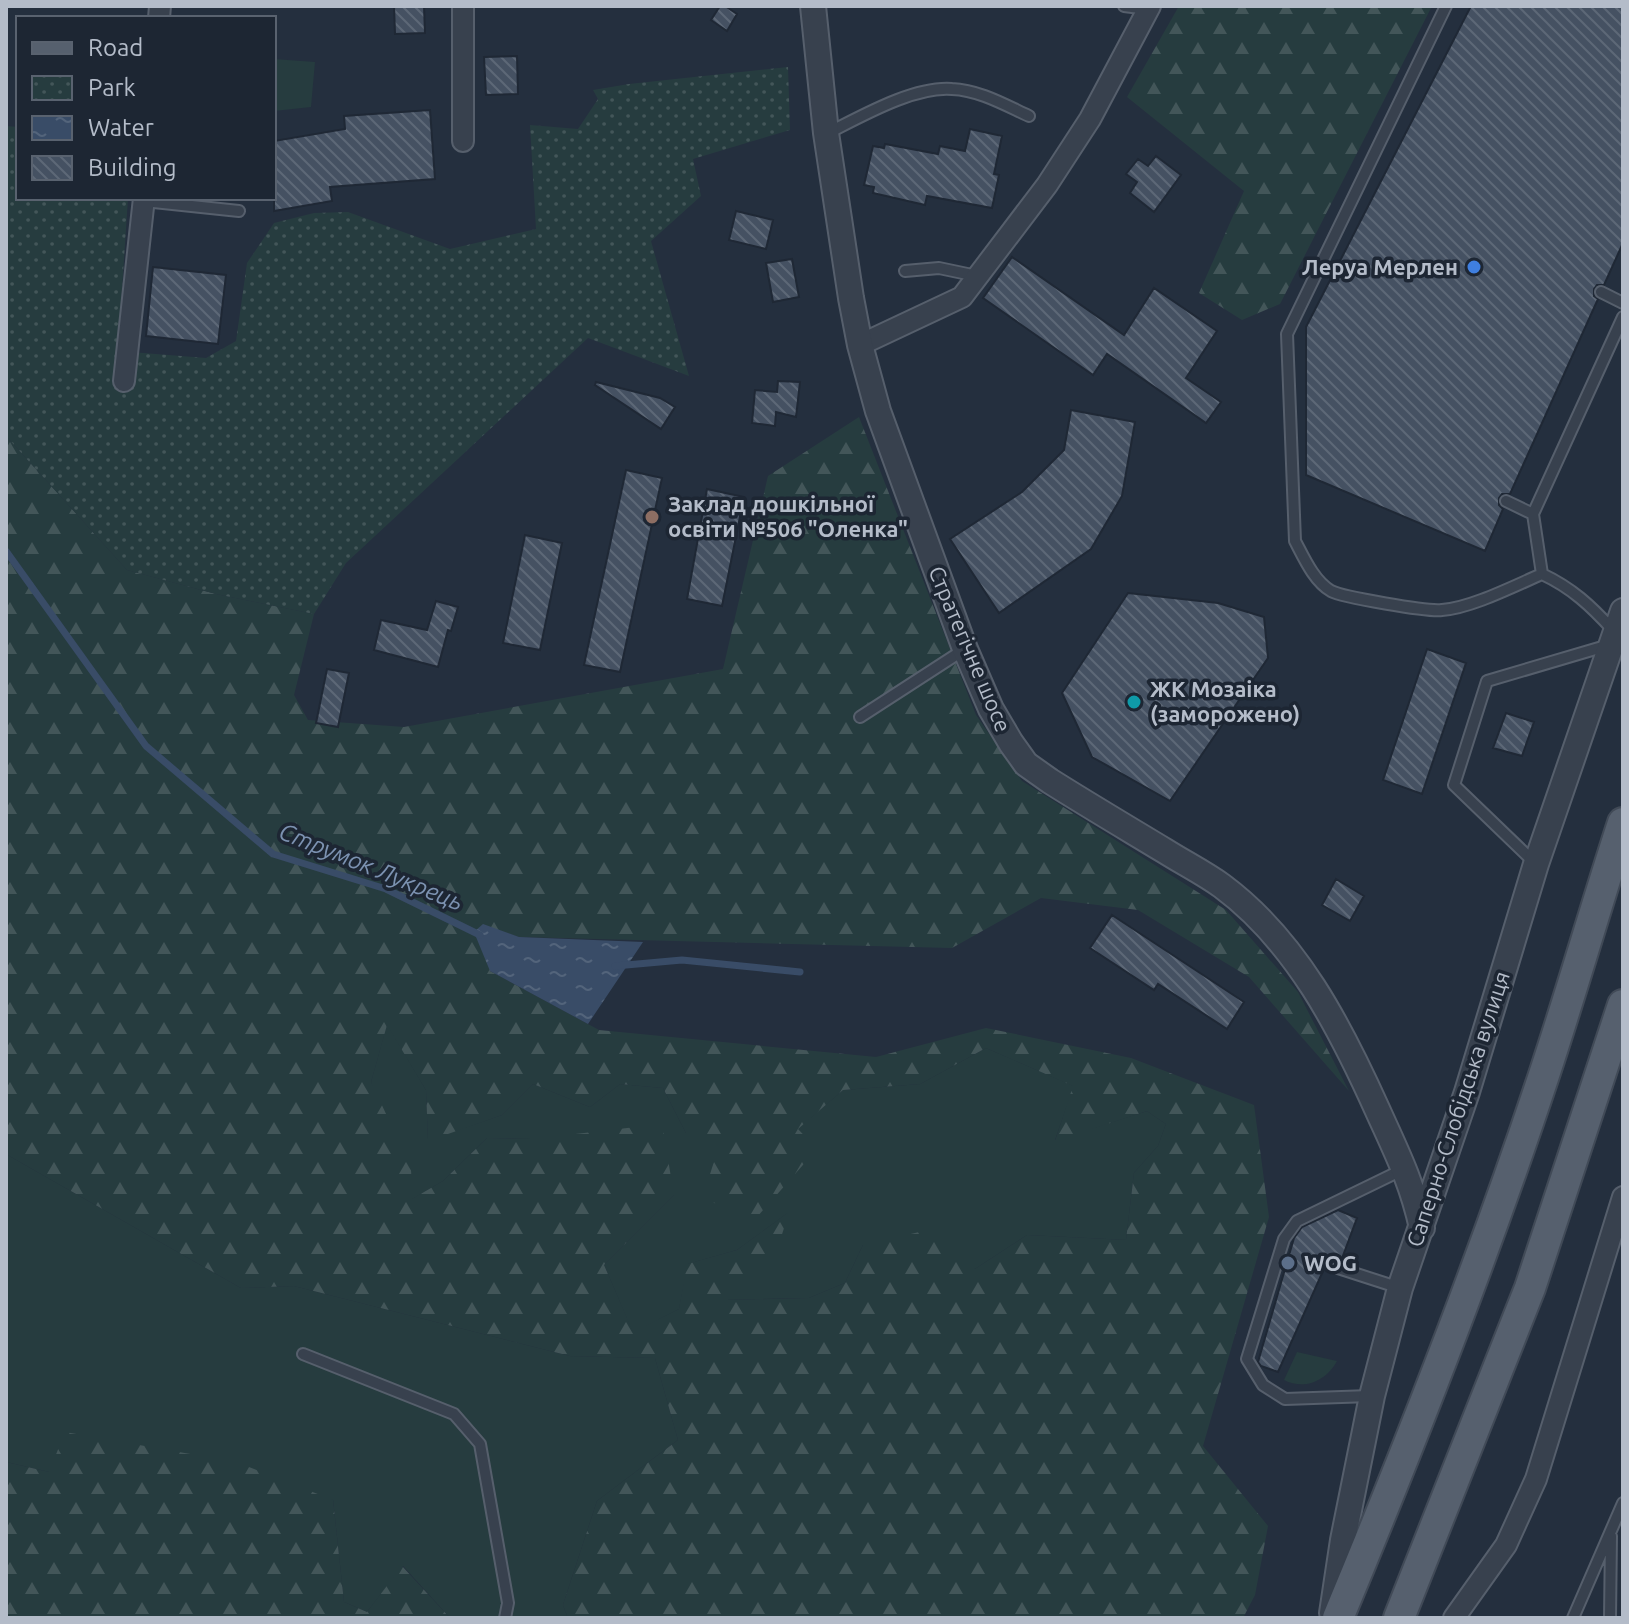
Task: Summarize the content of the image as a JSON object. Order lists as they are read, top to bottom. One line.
{"streets":{"street":["Стратегічне шосе","Саперно-Слобідська вулиця"]},"crossings":[["Стратегічне шосе","Саперно-Слобідська вулиця"]],"water":["Струмок Лукрець"],"places":["Леруа Мерлен","Заклад дошкільної освіти №506 \"Оленка\"","ЖК Мозаіка (заморожено)","WOG"],"legend":["Road","Park","Water","Building"]}
